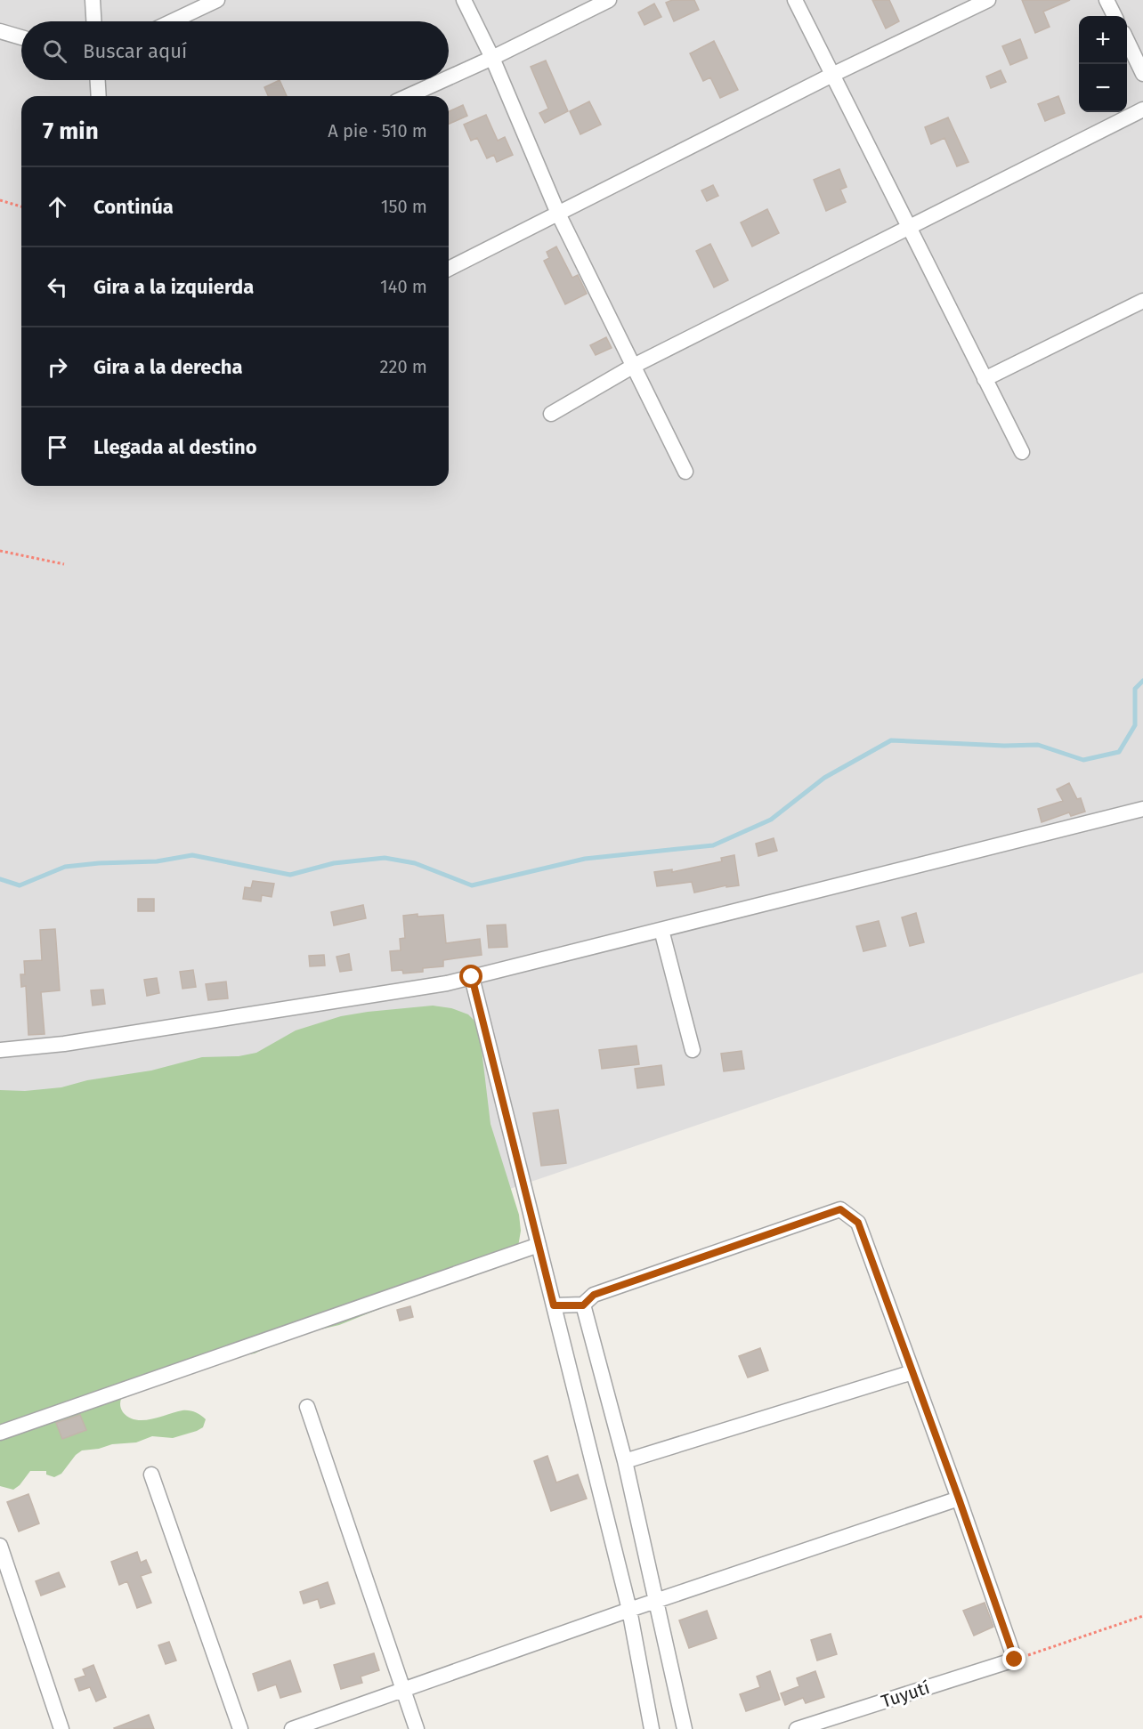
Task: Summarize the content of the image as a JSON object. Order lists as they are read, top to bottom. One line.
{"streets":{"street":["Tuyutí"]},"page":{"map_buttons":["+","−"],"search":"Buscar aquí","heading":["7 min","A pie · 510 m"],"list":[["Continúa","150 m"],["Gira a la izquierda","140 m"],["Gira a la derecha","220 m"],"Llegada al destino"]}}
